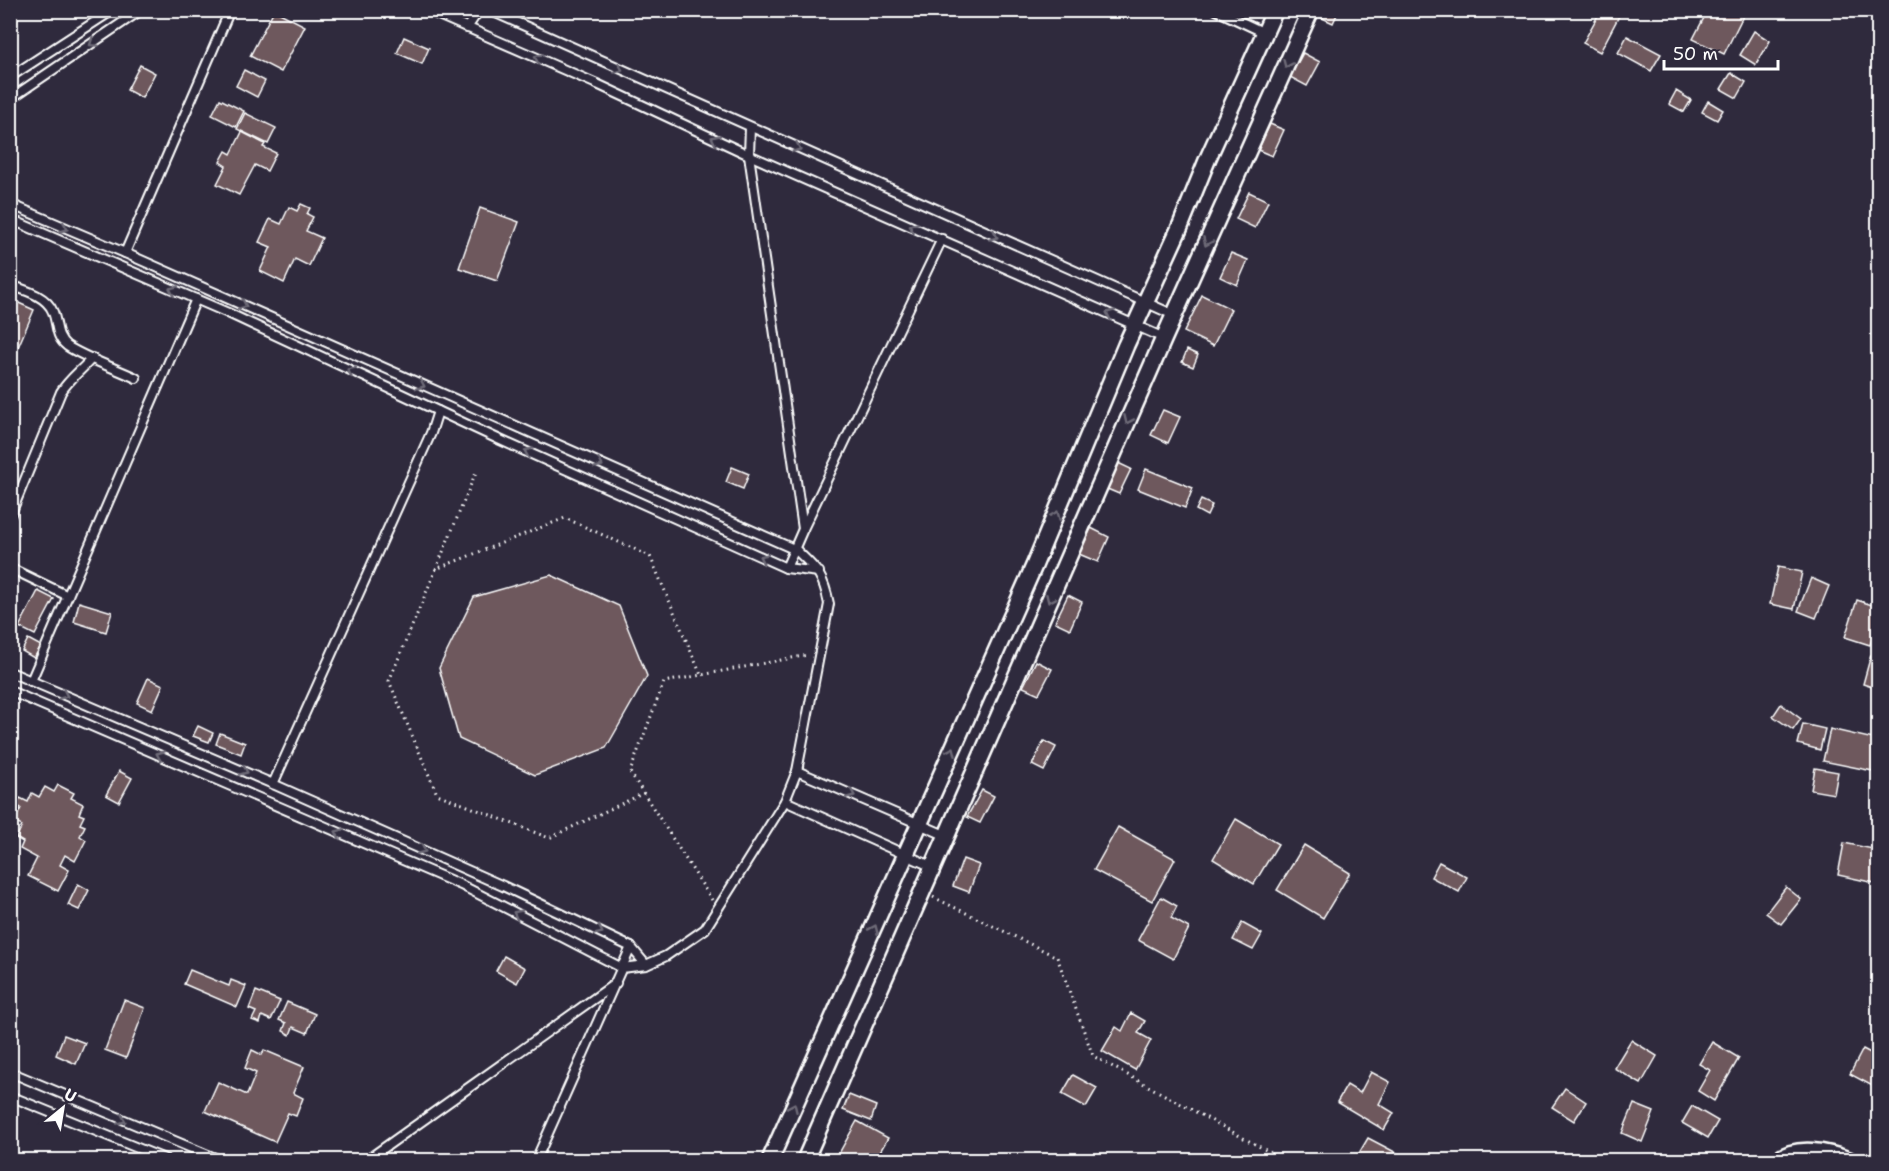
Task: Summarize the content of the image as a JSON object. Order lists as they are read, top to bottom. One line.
{"scale_bar":"50 m","north":"top right"}
